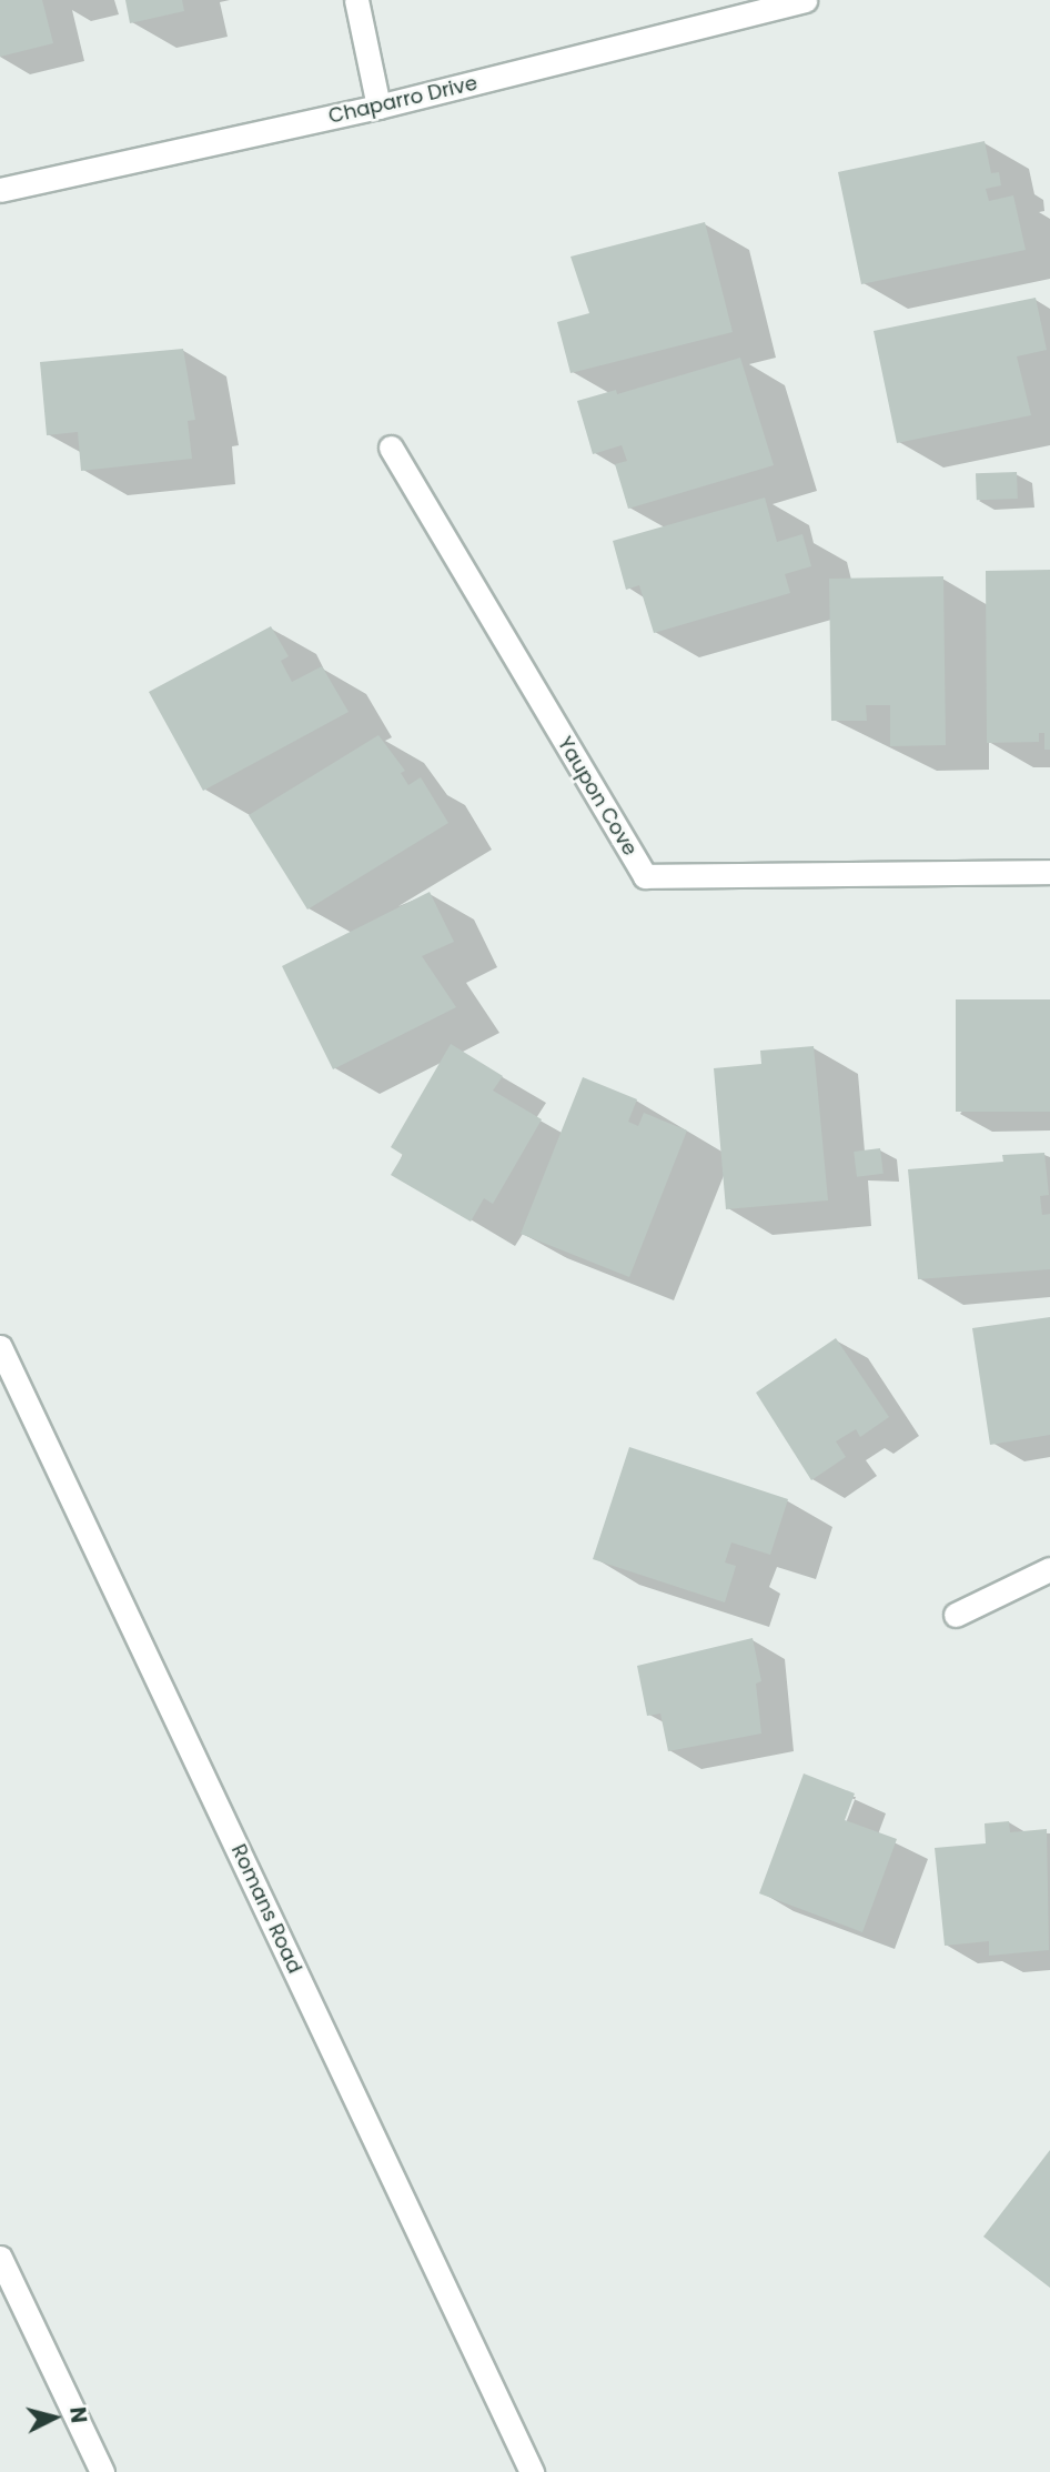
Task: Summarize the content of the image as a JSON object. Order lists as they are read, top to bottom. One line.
{"streets":{"street":["Chaparro Drive","Yaupon Cove","Romans Road"]},"north":"right"}
